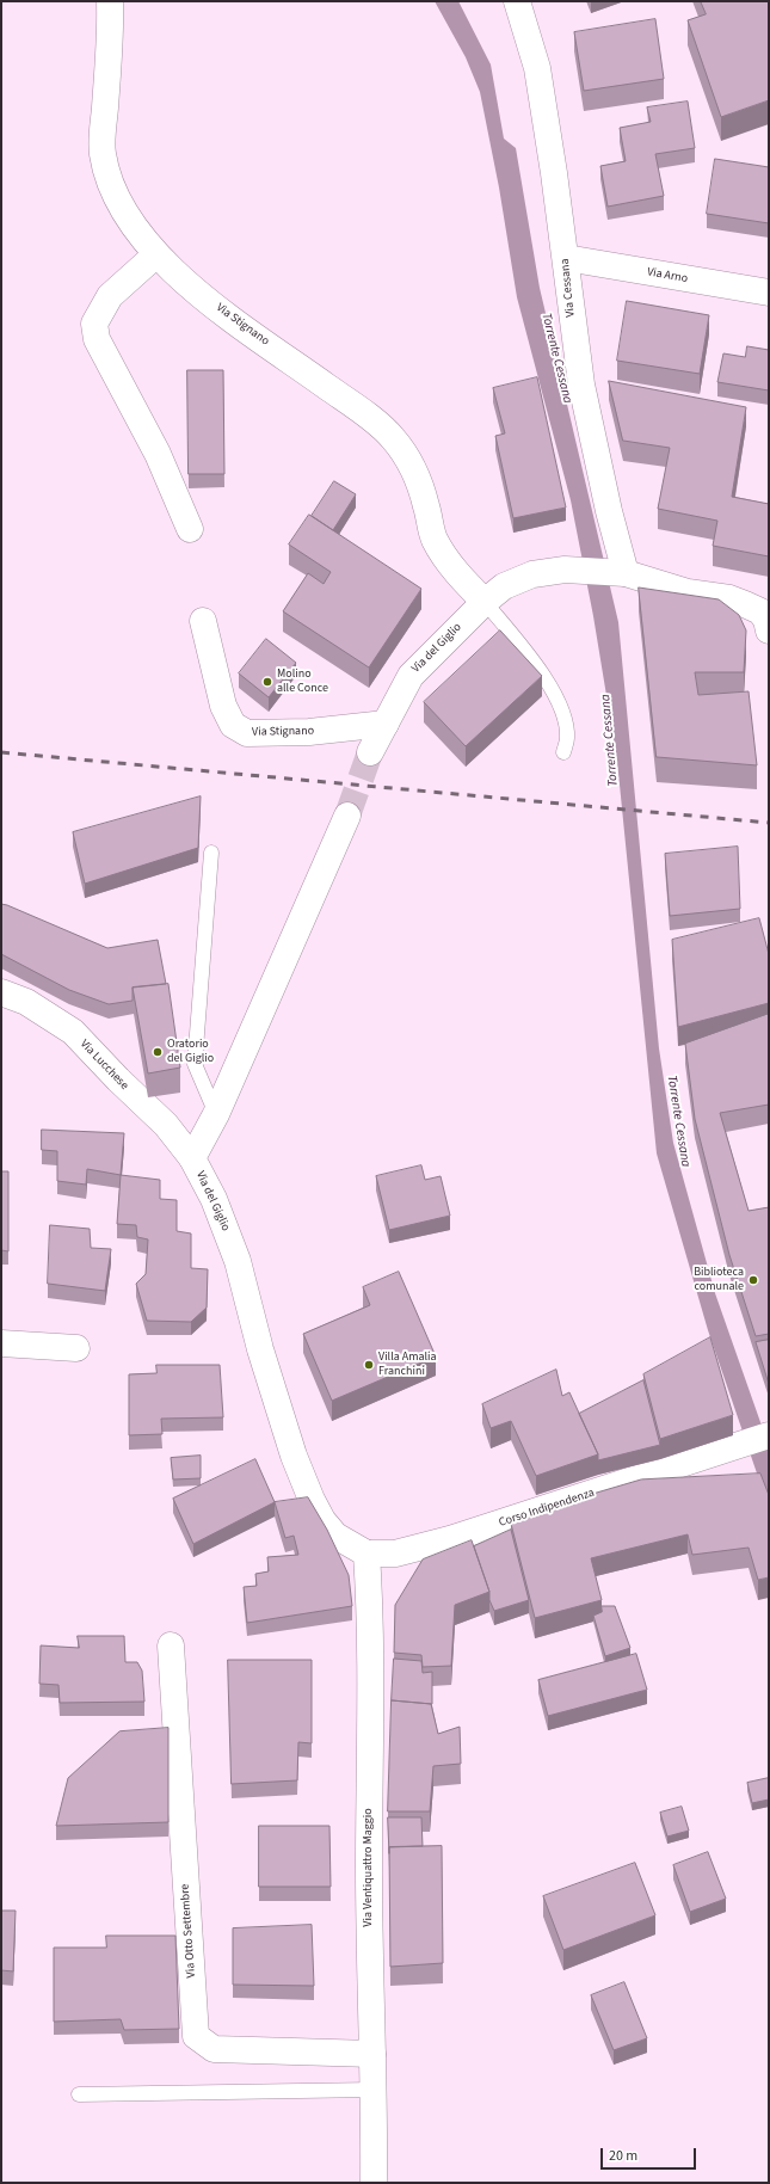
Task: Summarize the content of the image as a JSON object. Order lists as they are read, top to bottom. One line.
{"streets":{"street":["Via Arno","Via Cessana","Via Stignano","Via del Giglio","Via Lucchese","Corso Indipendenza","Via Ventiquattro Maggio","Via Otto Settembre"]},"crossings":[["Via Arno","Via Cessana"],["Via Cessana","Via del Giglio"],["Via Stignano","Via del Giglio"],["Via del Giglio","Via Lucchese"],["Via del Giglio","Corso Indipendenza"],["Via del Giglio","Via Ventiquattro Maggio"],["Corso Indipendenza","Via Ventiquattro Maggio"],["Via Ventiquattro Maggio","Via Otto Settembre"]],"water":["Torrente Cessana"],"places":["Molino alle Conce","Oratorio del Giglio","Biblioteca comunale","Villa Amalia Franchini"],"scale_bar":"20 m"}
